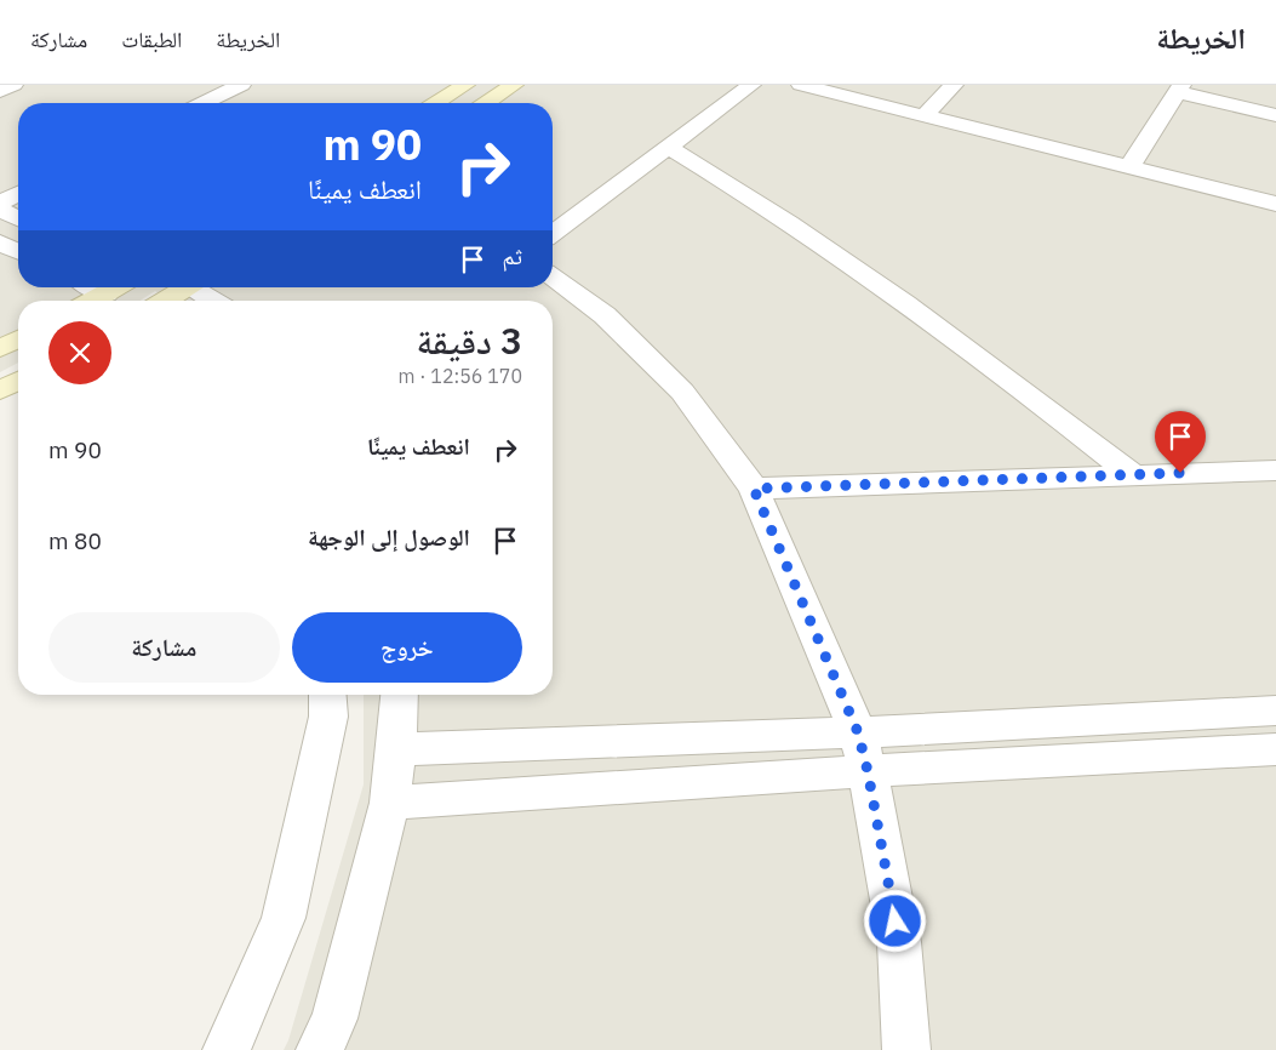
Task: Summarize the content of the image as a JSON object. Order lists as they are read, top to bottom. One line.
{"page":{"header":"الخريطة","nav":["الخريطة","الطبقات","مشاركة"],"turn":["90 m","انعطف يمينًا"],"then":"ثم","heading":["3 دقيقة","170 m · 12:56"],"list":[{"name":"انعطف يمينًا","value":"90 m"},{"name":"الوصول إلى الوجهة","value":"80 m"}],"buttons":["خروج","مشاركة"]}}
